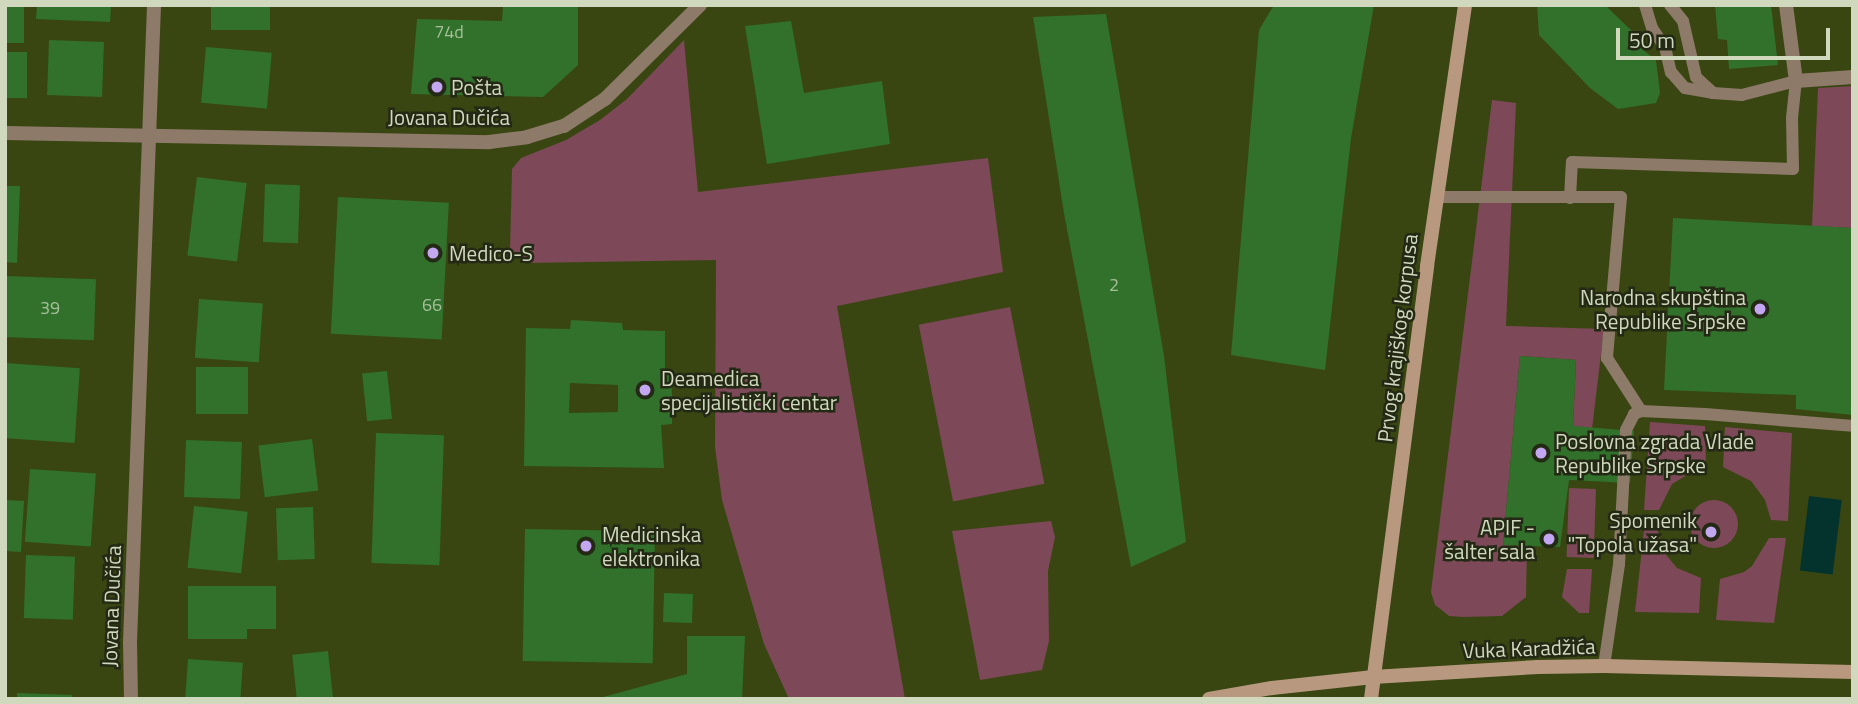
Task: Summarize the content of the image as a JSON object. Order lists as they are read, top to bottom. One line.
{"streets":{"main road":["Prvog krajiškog korpusa","Vuka Karadžića"],"street":["Jovana Dučića"]},"crossings":[["Prvog krajiškog korpusa","Vuka Karadžića"]],"places":["Pošta","Medico-S","Narodna skupština Republike Srpske","Deamedica specijalistički centar","Poslovna zgrada Vlade Republike Srpske","Spomenik \"Topola užasa\"","APIF - šalter sala","Medicinska elektronika"],"house_numbers":["74d","2","66","39"],"scale_bar":"50 m"}
